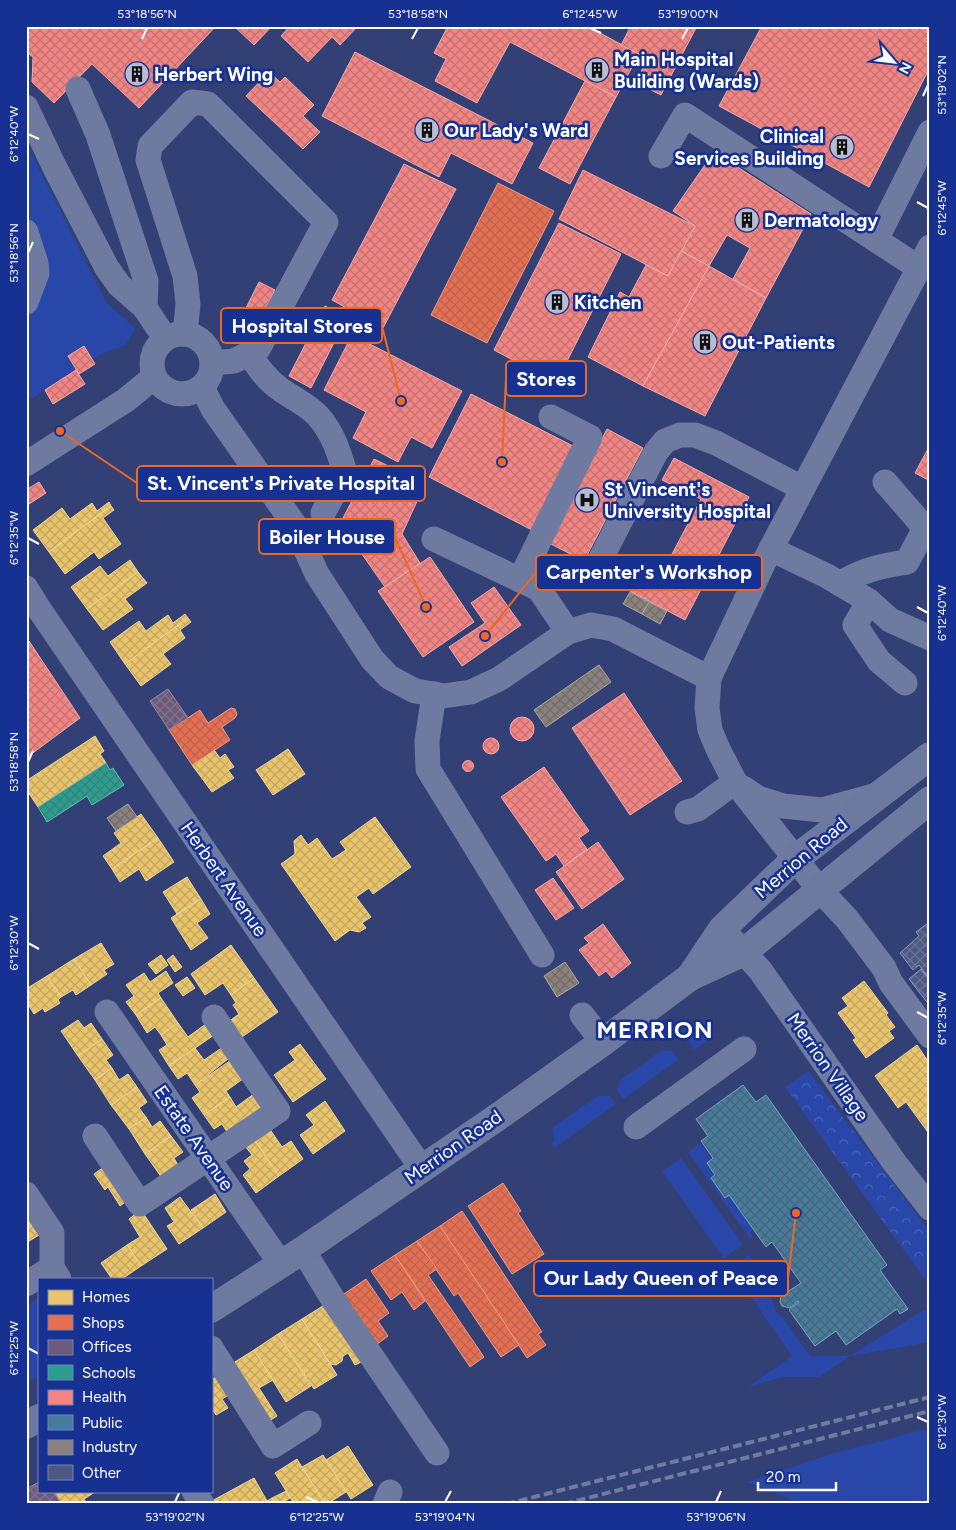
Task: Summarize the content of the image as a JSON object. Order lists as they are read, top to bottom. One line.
{"streets":{"main road":["Merrion Road"],"street":["Herbert Avenue","Merrion Village","Estate Avenue"]},"crossings":[["Merrion Road","Herbert Avenue"],["Merrion Road","Merrion Village"],["Merrion Road","Estate Avenue"]],"districts":["MERRION"],"places":{"building":["Main Hospital Building (Wards)","Herbert Wing","Our Lady's Ward","Clinical Services Building","Dermatology","Kitchen","Out-Patients"],"other":["Hospital Stores","St. Vincent's Private Hospital","Stores","Boiler House","Carpenter's Workshop","Our Lady Queen of Peace"],"hospital":["St Vincent's University Hospital"]},"legend":["Homes","Shops","Offices","Schools","Health","Public","Industry","Other"],"scale_bar":"20 m","north":"bottom right","coordinates":["53°18'56\"N","53°18'58\"N","6°12'45\"W","53°19'00\"N","53°19'02\"N","6°12'40\"W","6°12'35\"W","6°12'30\"W","6°12'25\"W","53°19'04\"N","53°19'06\"N"]}
